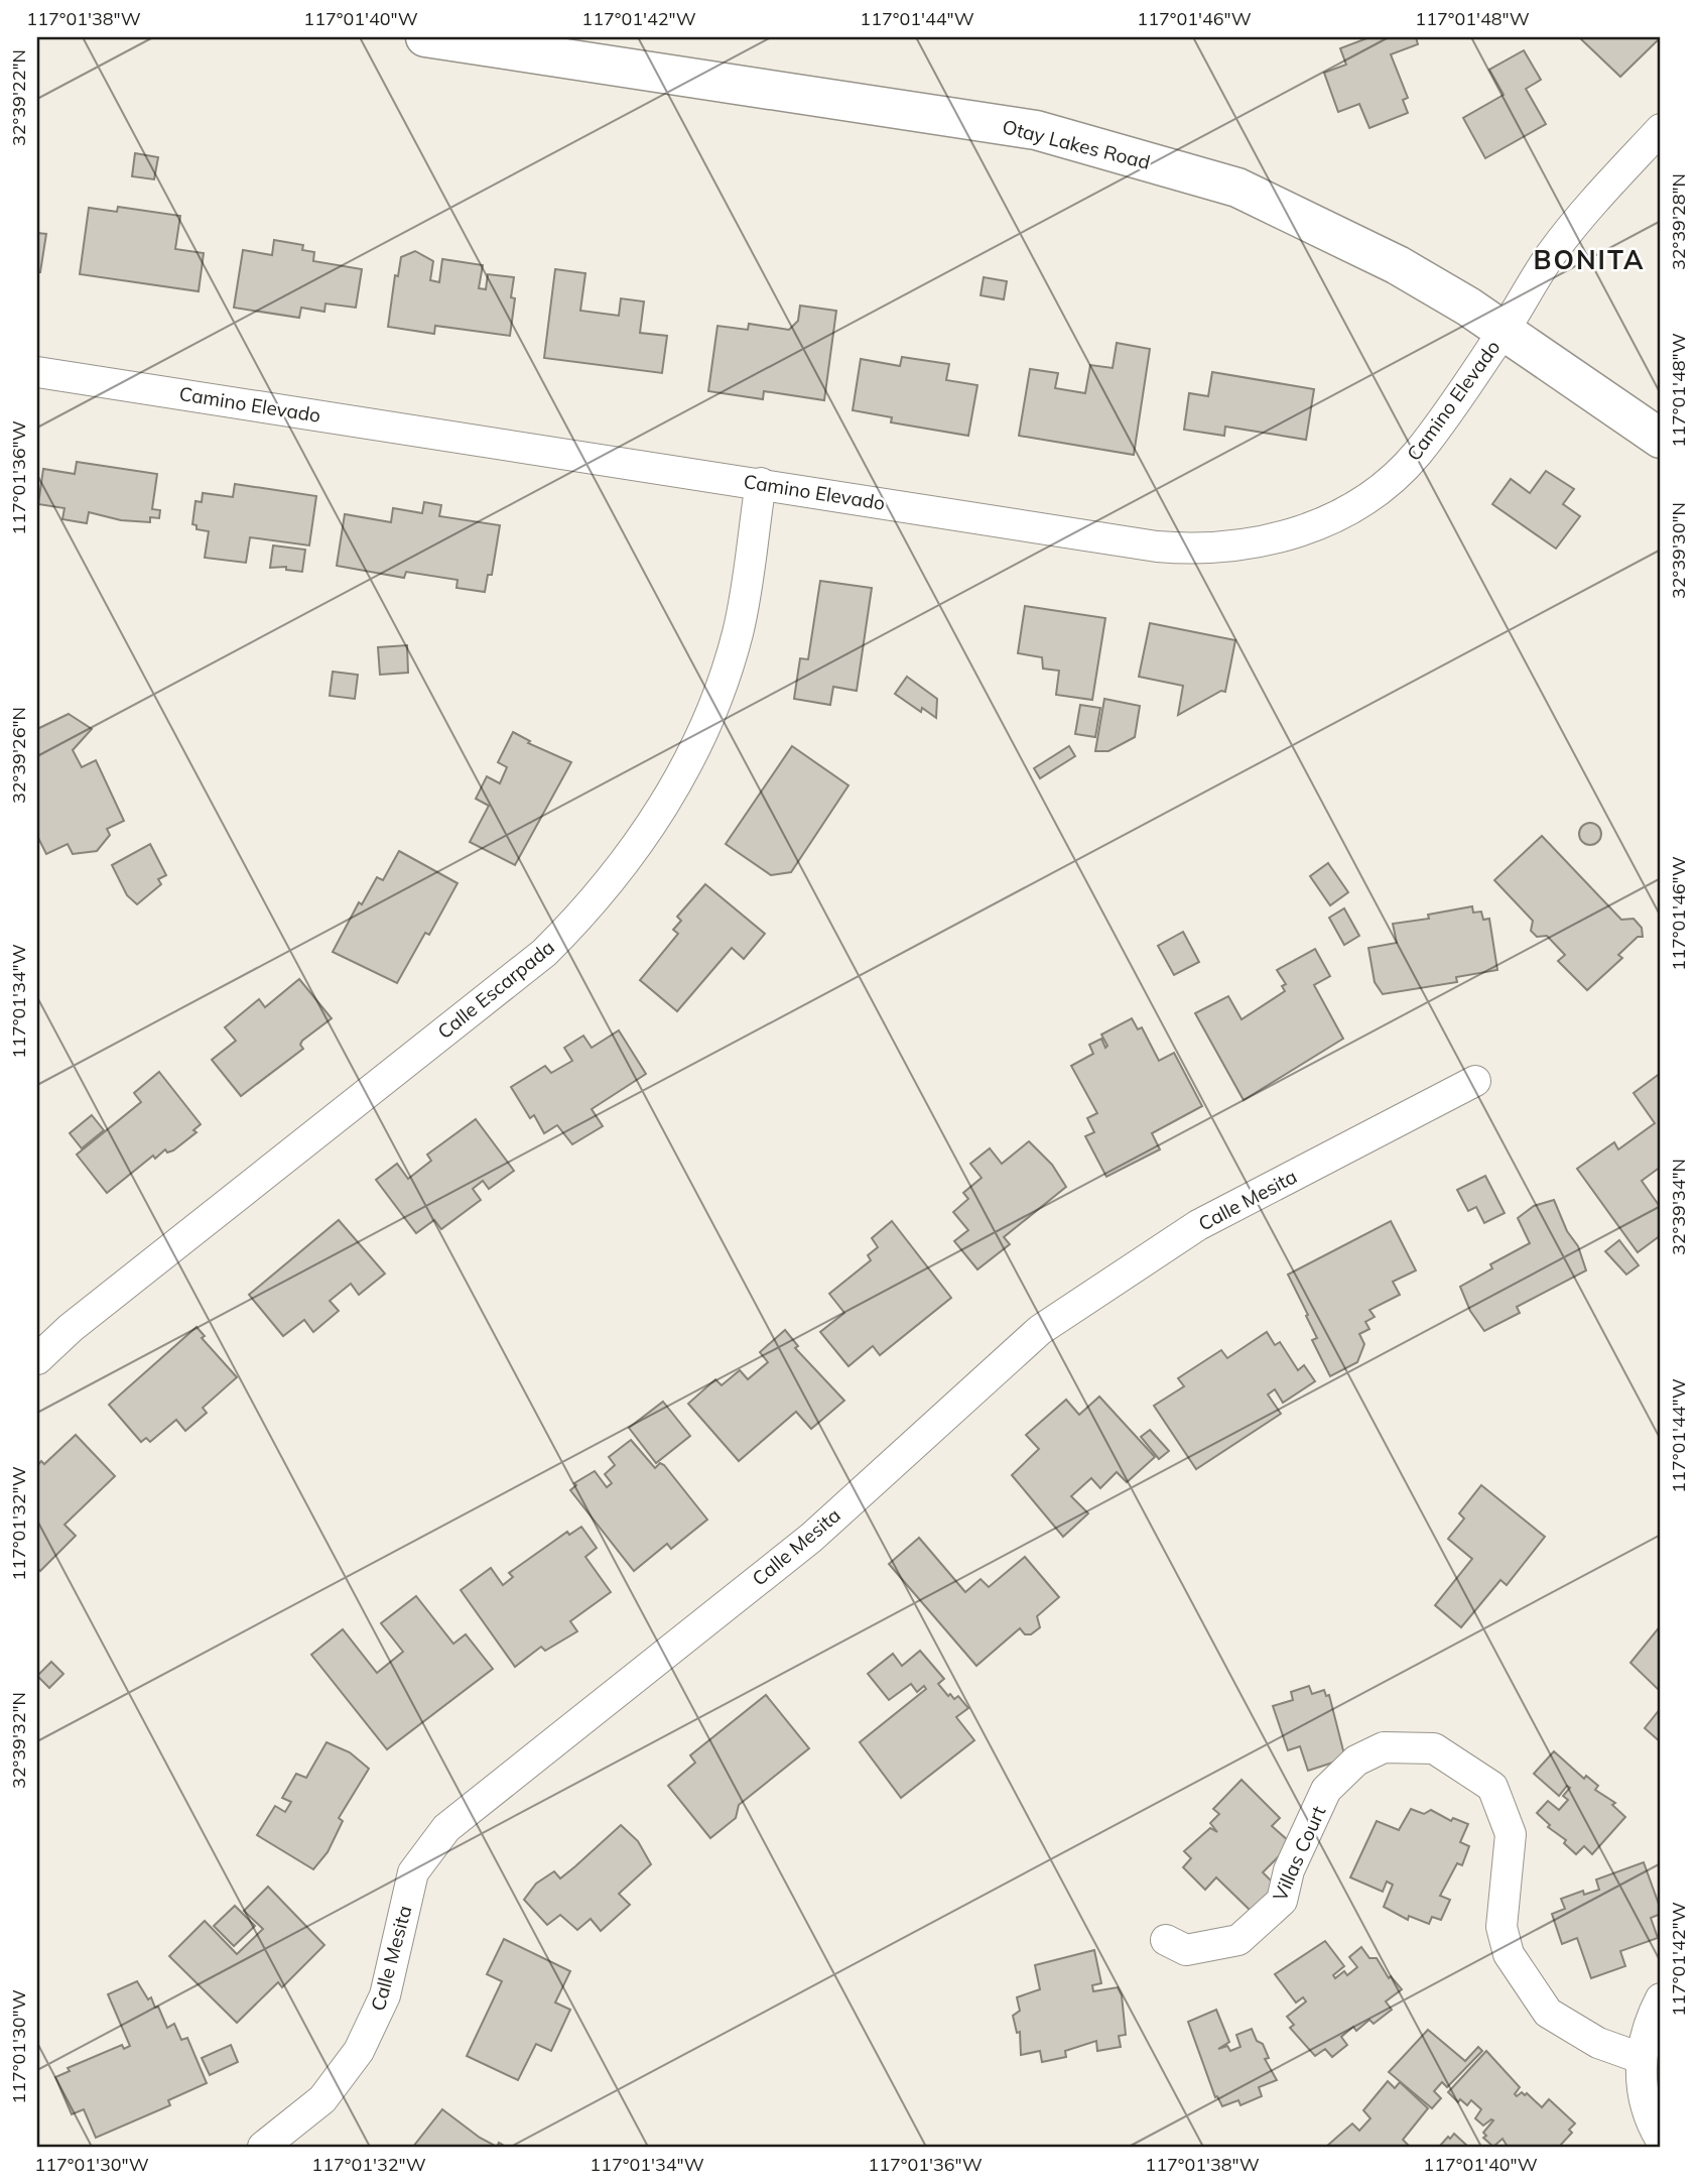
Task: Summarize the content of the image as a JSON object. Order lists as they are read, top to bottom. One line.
{"streets":{"main road":["Otay Lakes Road"],"street":["Camino Elevado","Calle Escarpada","Calle Mesita","Villas Court"]},"crossings":[["Otay Lakes Road","Camino Elevado"],["Camino Elevado","Calle Escarpada"]],"districts":["BONITA"],"coordinates":["117°01'38\"W","117°01'40\"W","117°01'42\"W","117°01'44\"W","117°01'46\"W","117°01'48\"W","32°39'22\"N","32°39'28\"N","117°01'36\"W","32°39'30\"N","32°39'26\"N","117°01'34\"W","32°39'34\"N","117°01'32\"W","32°39'32\"N","117°01'30\"W"]}
